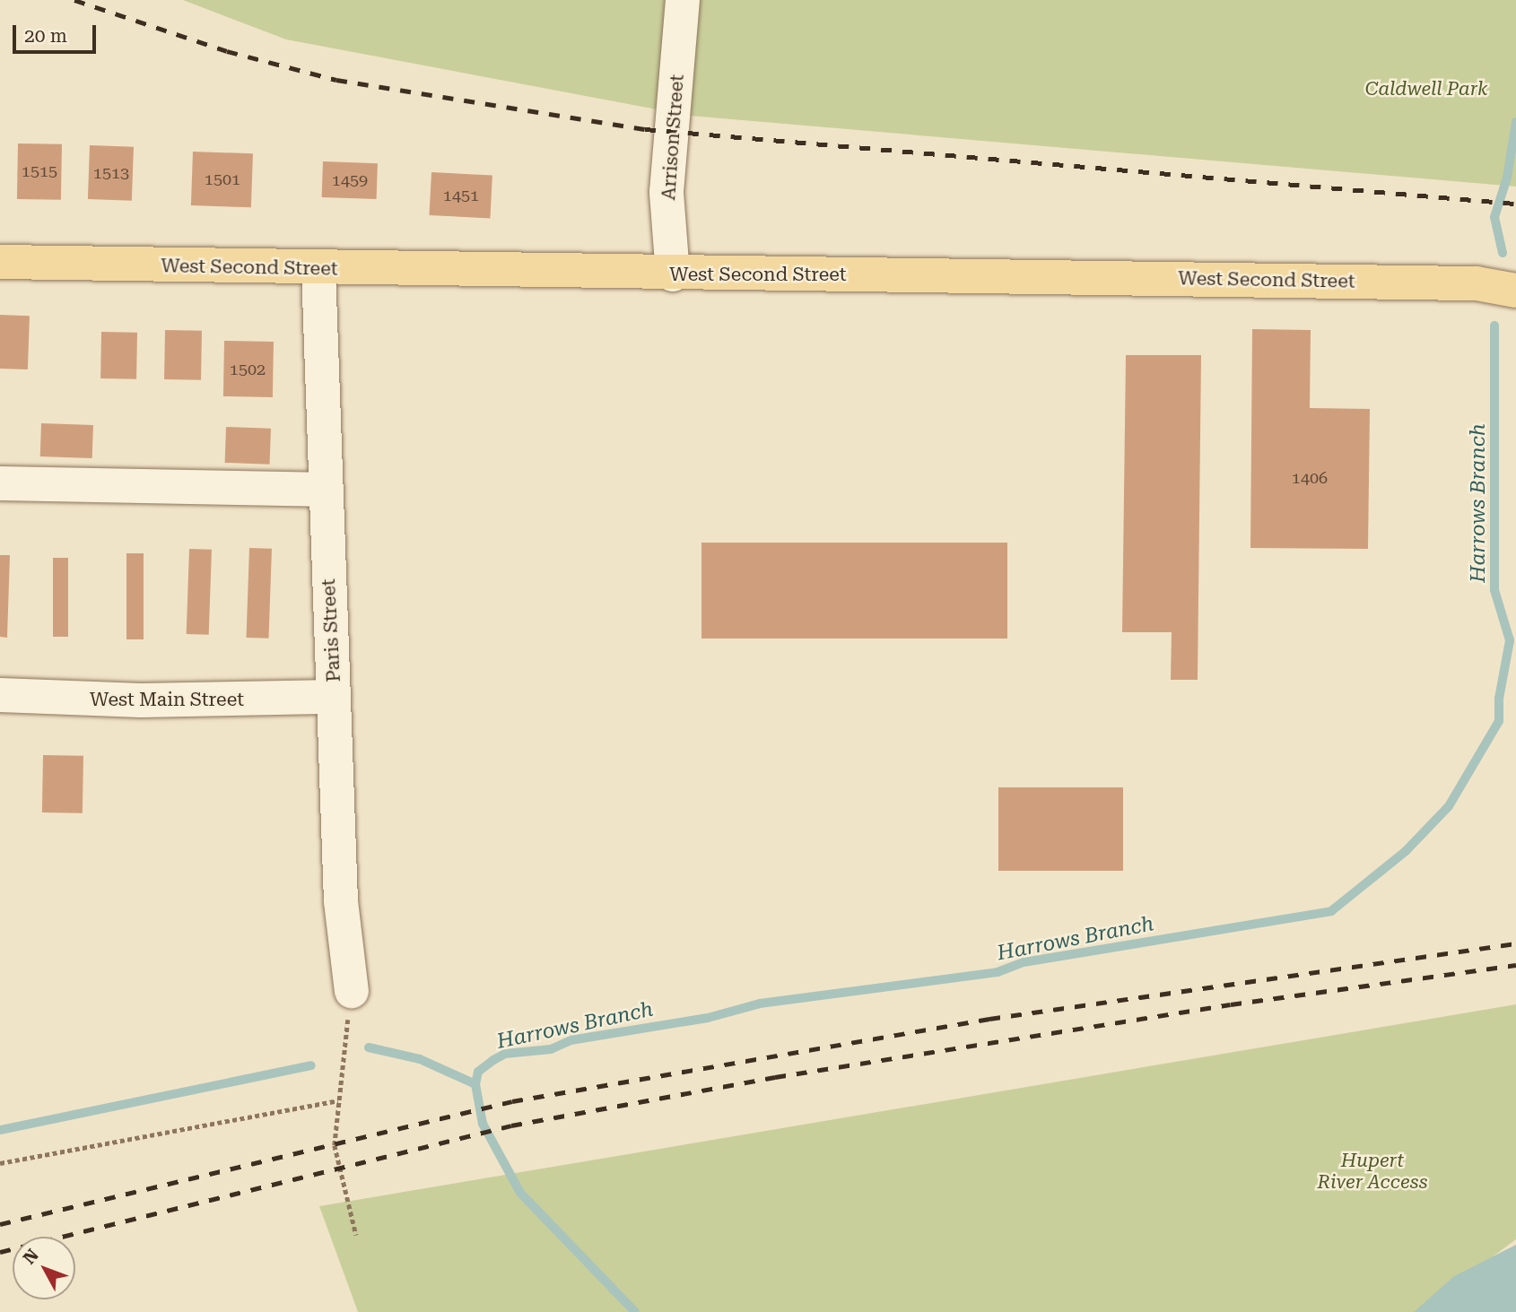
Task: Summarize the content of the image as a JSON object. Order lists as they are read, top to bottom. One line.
{"streets":{"main road":["West Second Street"],"street":["Arrison Street","Paris Street","West Main Street"]},"crossings":[["Arrison Street","West Second Street"],["West Second Street","Paris Street"],["Paris Street","West Main Street"]],"water":["Harrows Branch"],"parks":["Caldwell Park","Hupert River Access"],"house_numbers":["1515","1513","1501","1459","1451","1502","1406"],"scale_bar":"20 m","north":"top left"}
